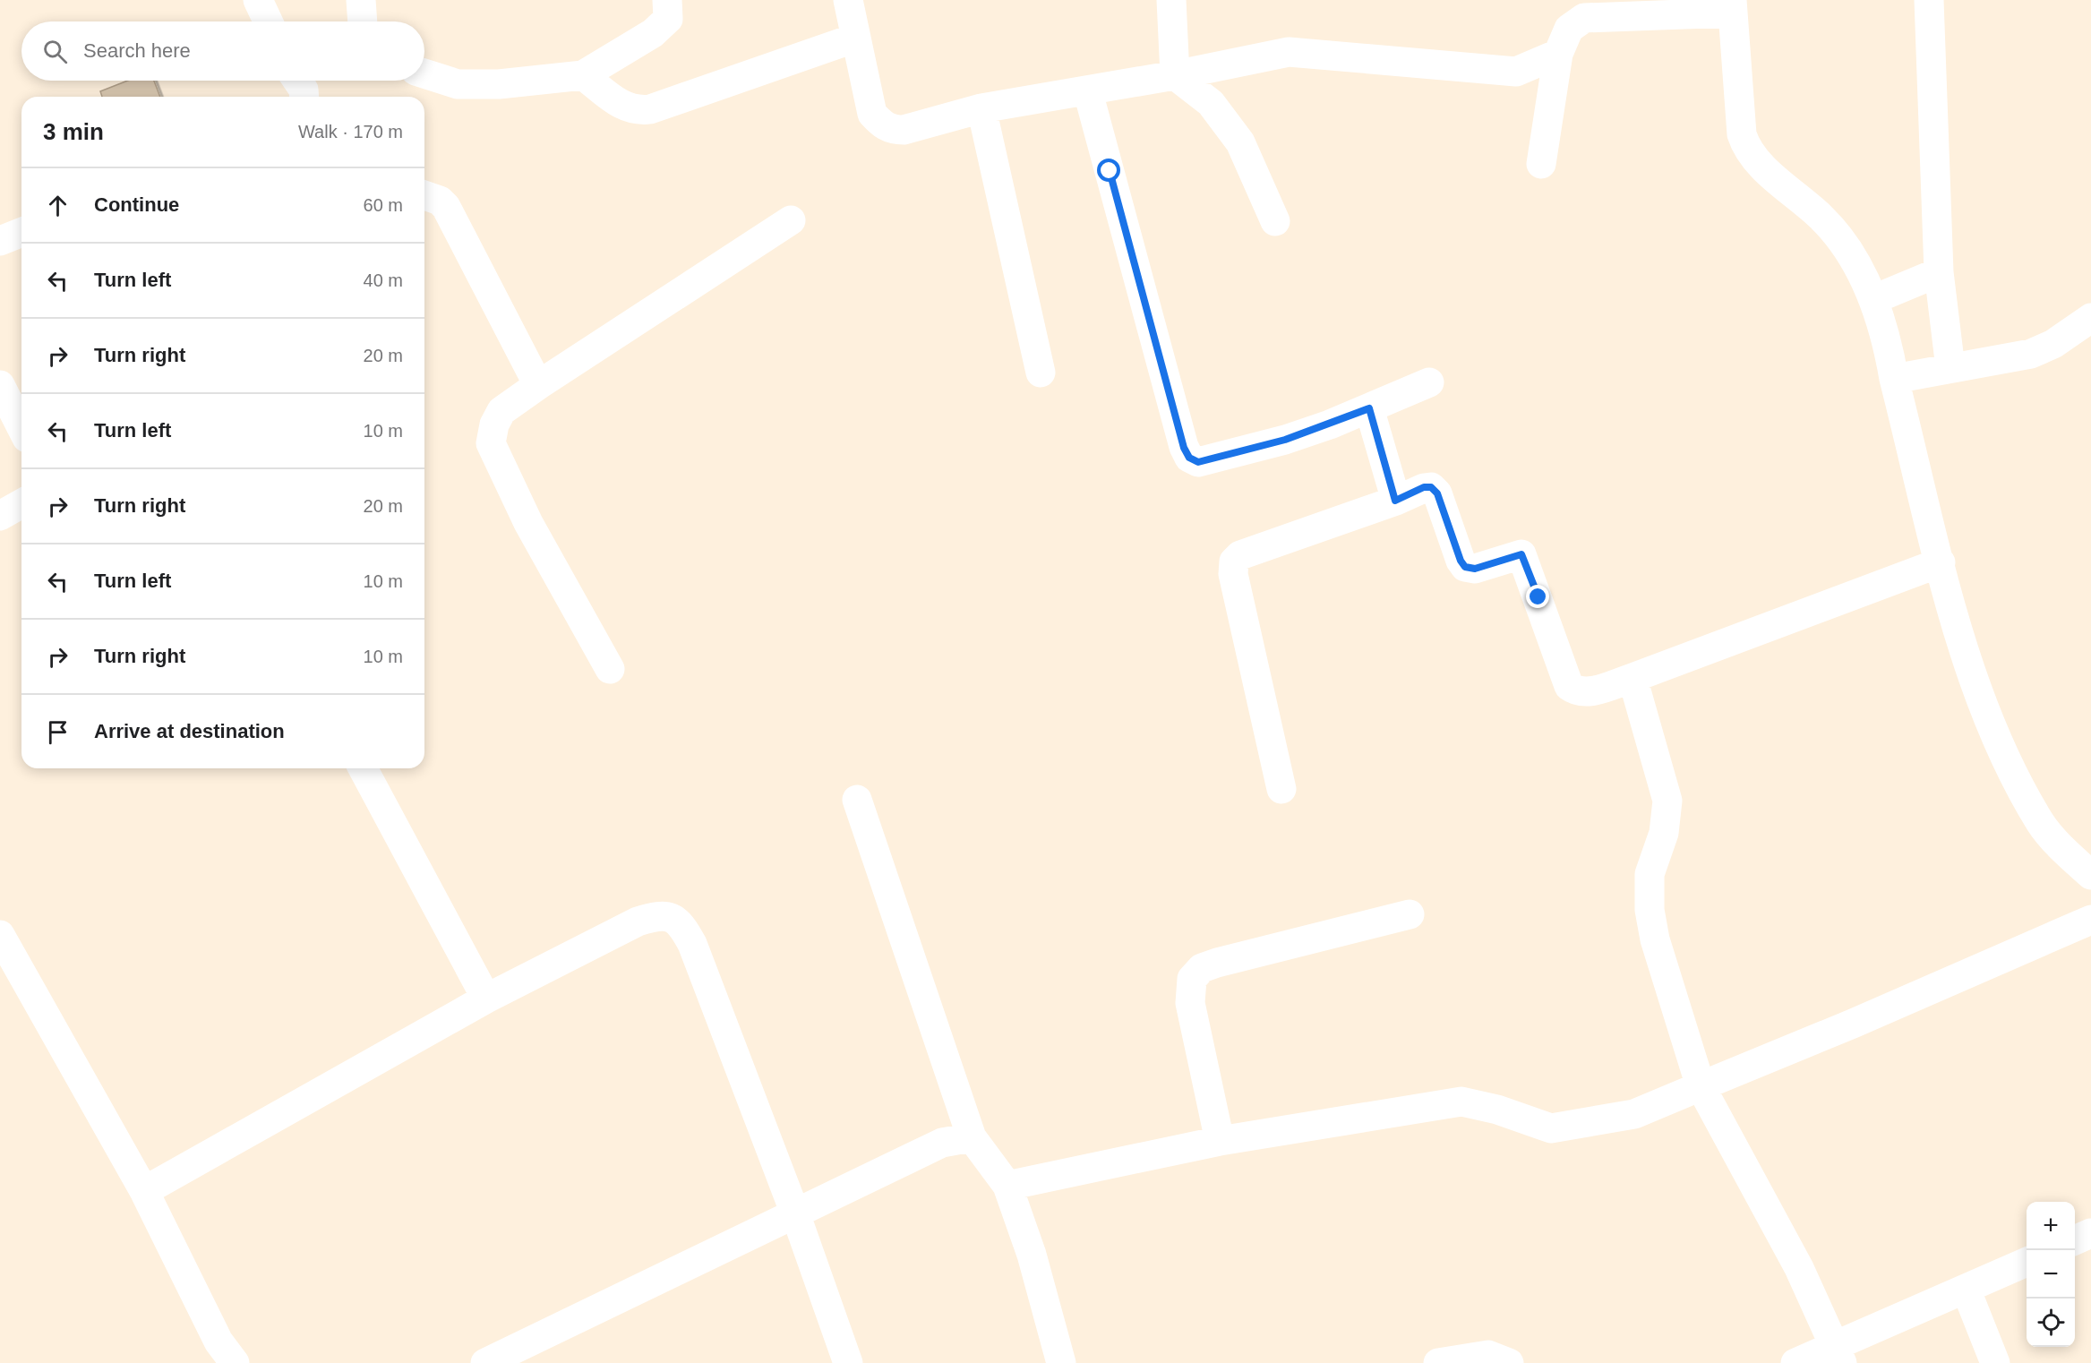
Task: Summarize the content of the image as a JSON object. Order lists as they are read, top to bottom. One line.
{"page":{"search":"Search here","heading":["3 min","Walk · 170 m"],"list":[["Continue","60 m"],["Turn left","40 m"],["Turn right","20 m"],["Turn left","10 m"],["Turn right","20 m"],["Turn left","10 m"],["Turn right","10 m"],"Arrive at destination"],"map_buttons":["+","−"]}}
